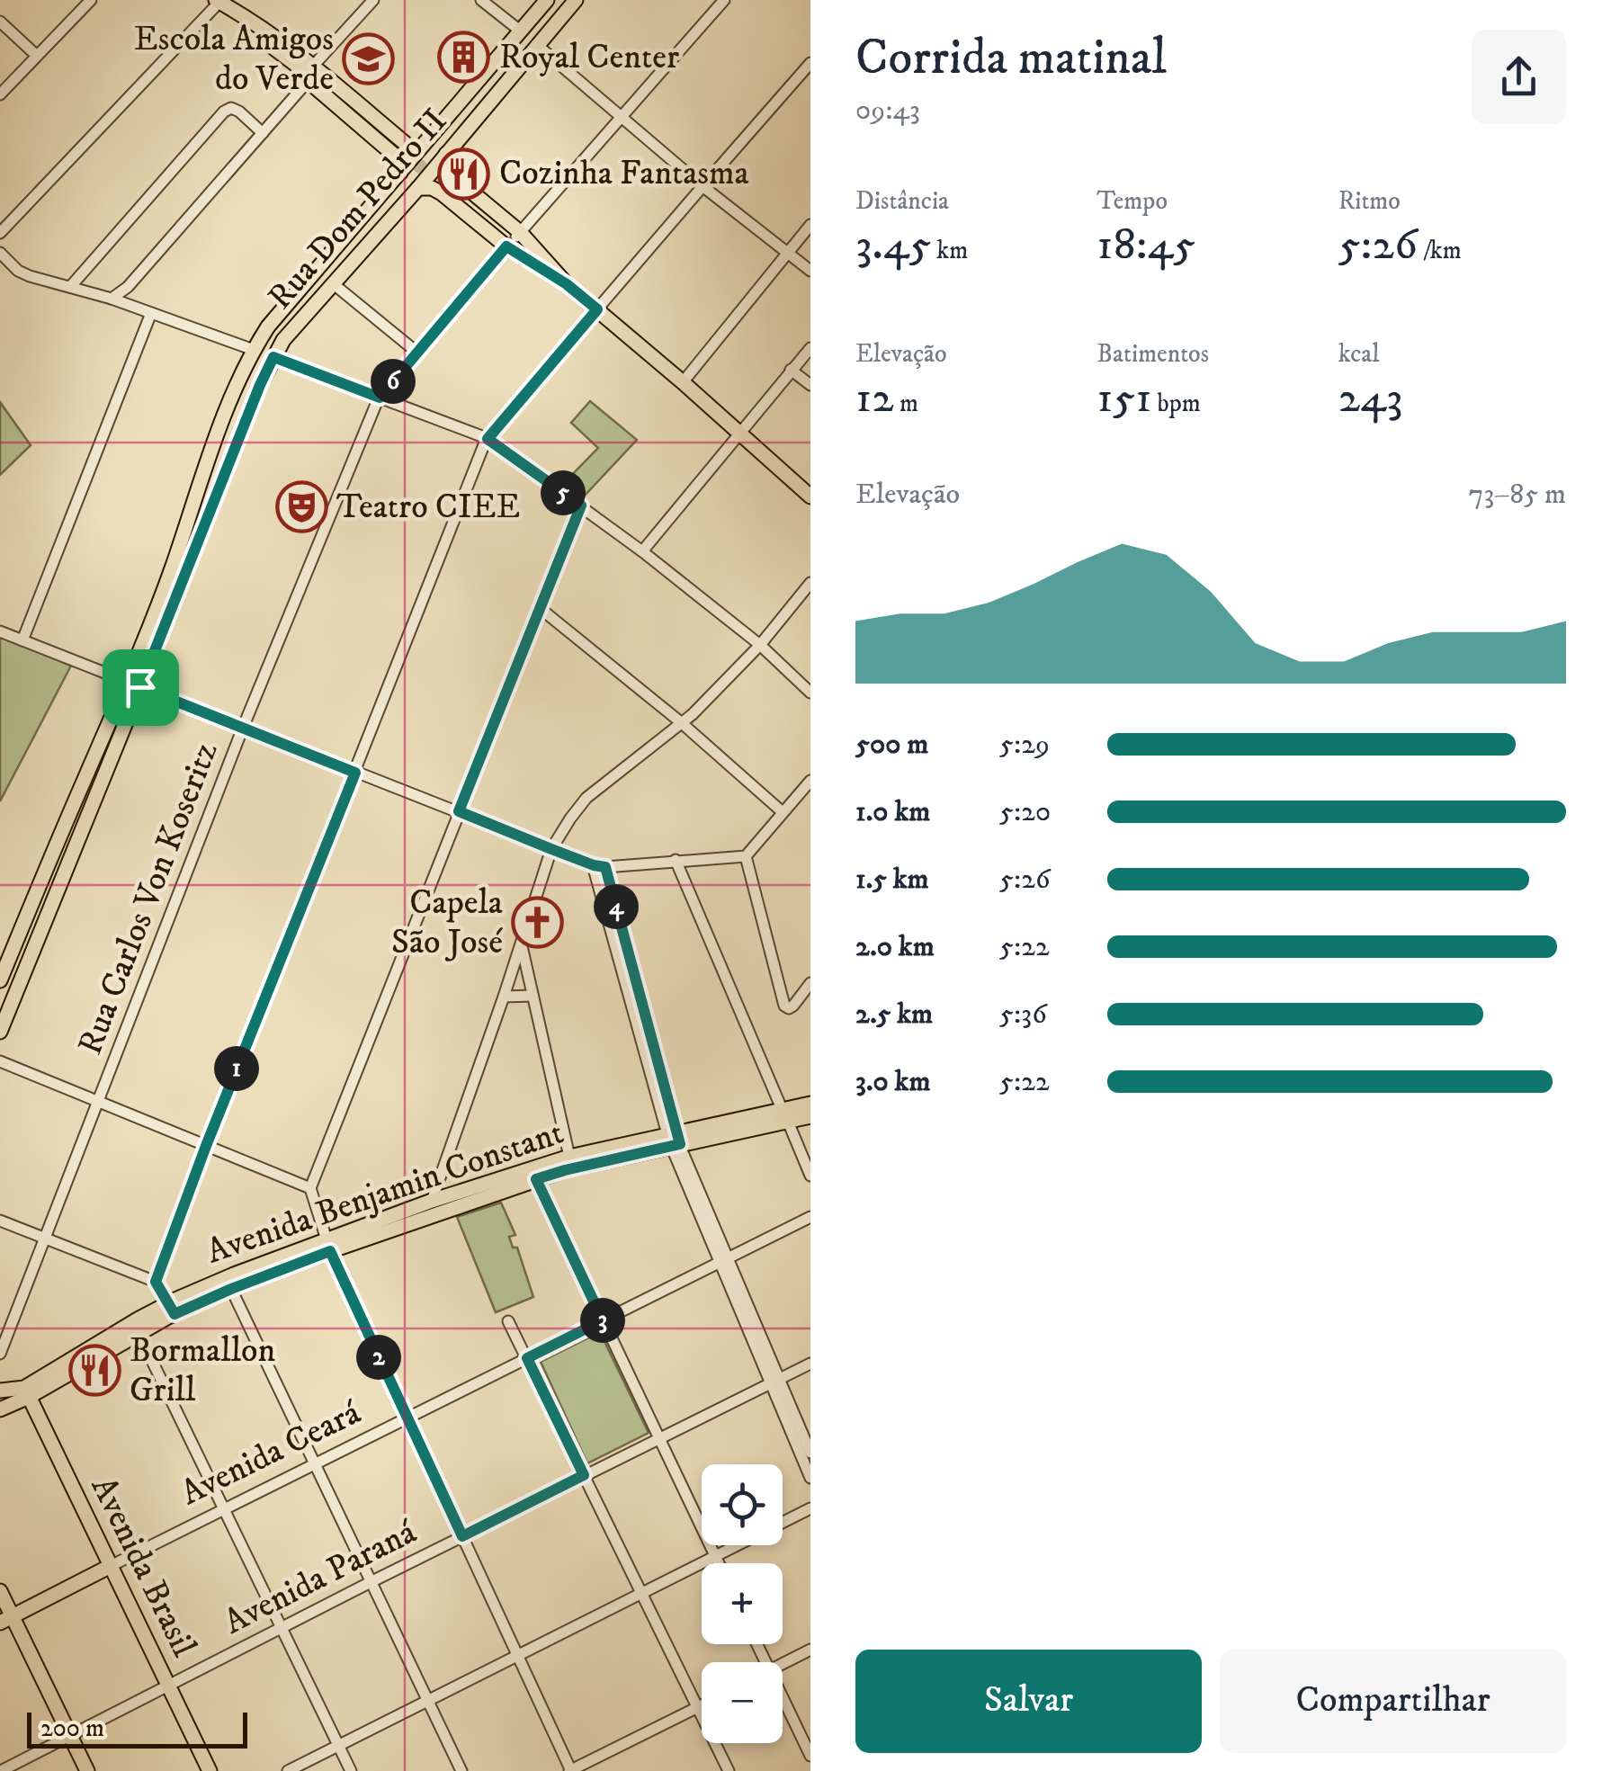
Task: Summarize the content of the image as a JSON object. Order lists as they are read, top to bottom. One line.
{"streets":{"main road":["Rua Dom Pedro II","Avenida Benjamin Constant","Avenida Ceará","Avenida Brasil"],"street":["Rua Carlos Von Koseritz","Avenida Paraná"]},"crossings":[["Avenida Benjamin Constant","Avenida Brasil"],["Avenida Ceará","Avenida Brasil"],["Avenida Brasil","Avenida Paraná"]],"places":{"building":["Royal Center"],"school or university":["Escola Amigos do Verde"],"restaurant":["Cozinha Fantasma","Bormallon Grill"],"theatre":["Teatro CIEE"],"church":["Capela São José"]},"scale_bar":"200 m","page":{"heading":["Corrida matinal","09:43"],"stats":[["Distância","3.45 km"],["Tempo","18:45"],["Ritmo","5:26 /km"],["Elevação","12 m"],["Batimentos","151 bpm"],["kcal","243"]],"pins":["6","5","4","1","3","2"],"chart":["Elevação","73–85 m"],"list":[{"name":"500 m","note":"5:29"},{"name":"1.0 km","note":"5:20"},{"name":"1.5 km","note":"5:26"},{"name":"2.0 km","note":"5:22"},{"name":"2.5 km","note":"5:36"},{"name":"3.0 km","note":"5:22"}],"map_buttons":["+","−"],"buttons":["Salvar","Compartilhar"],"scale":"200 m"}}
